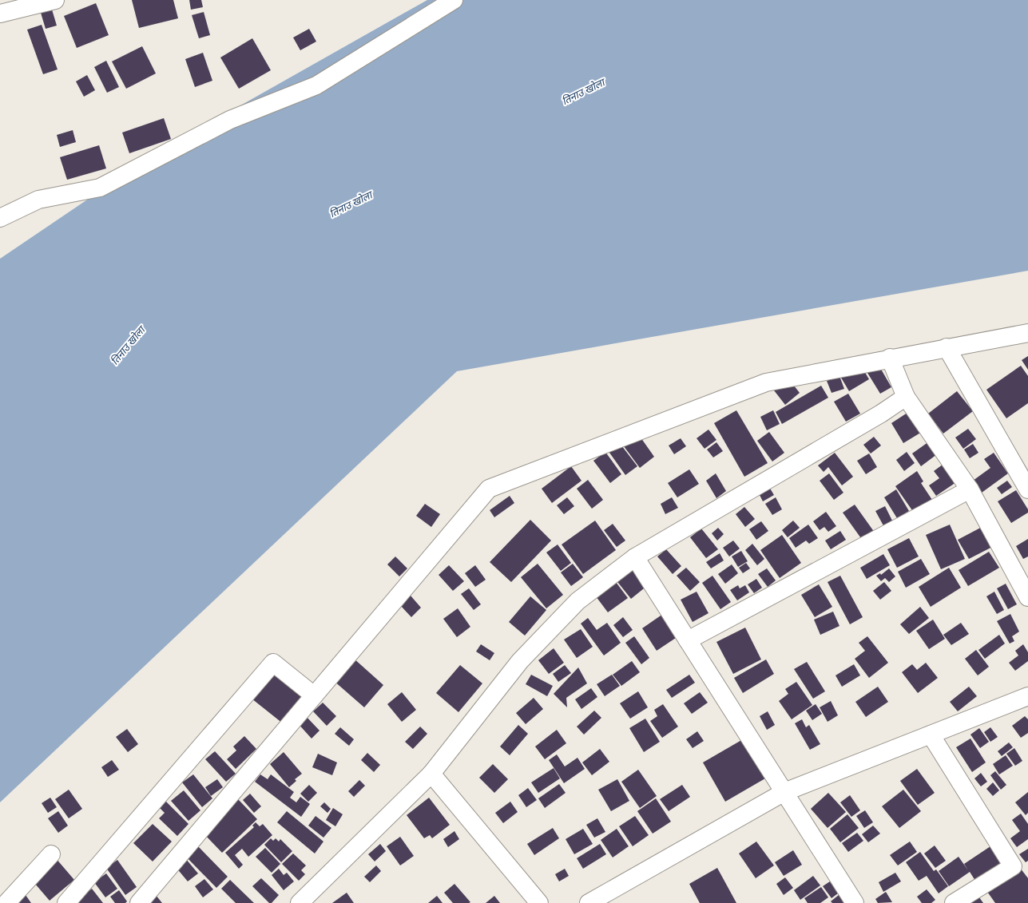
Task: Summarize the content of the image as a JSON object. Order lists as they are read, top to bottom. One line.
{"water":["तिनाउ खोला"]}
